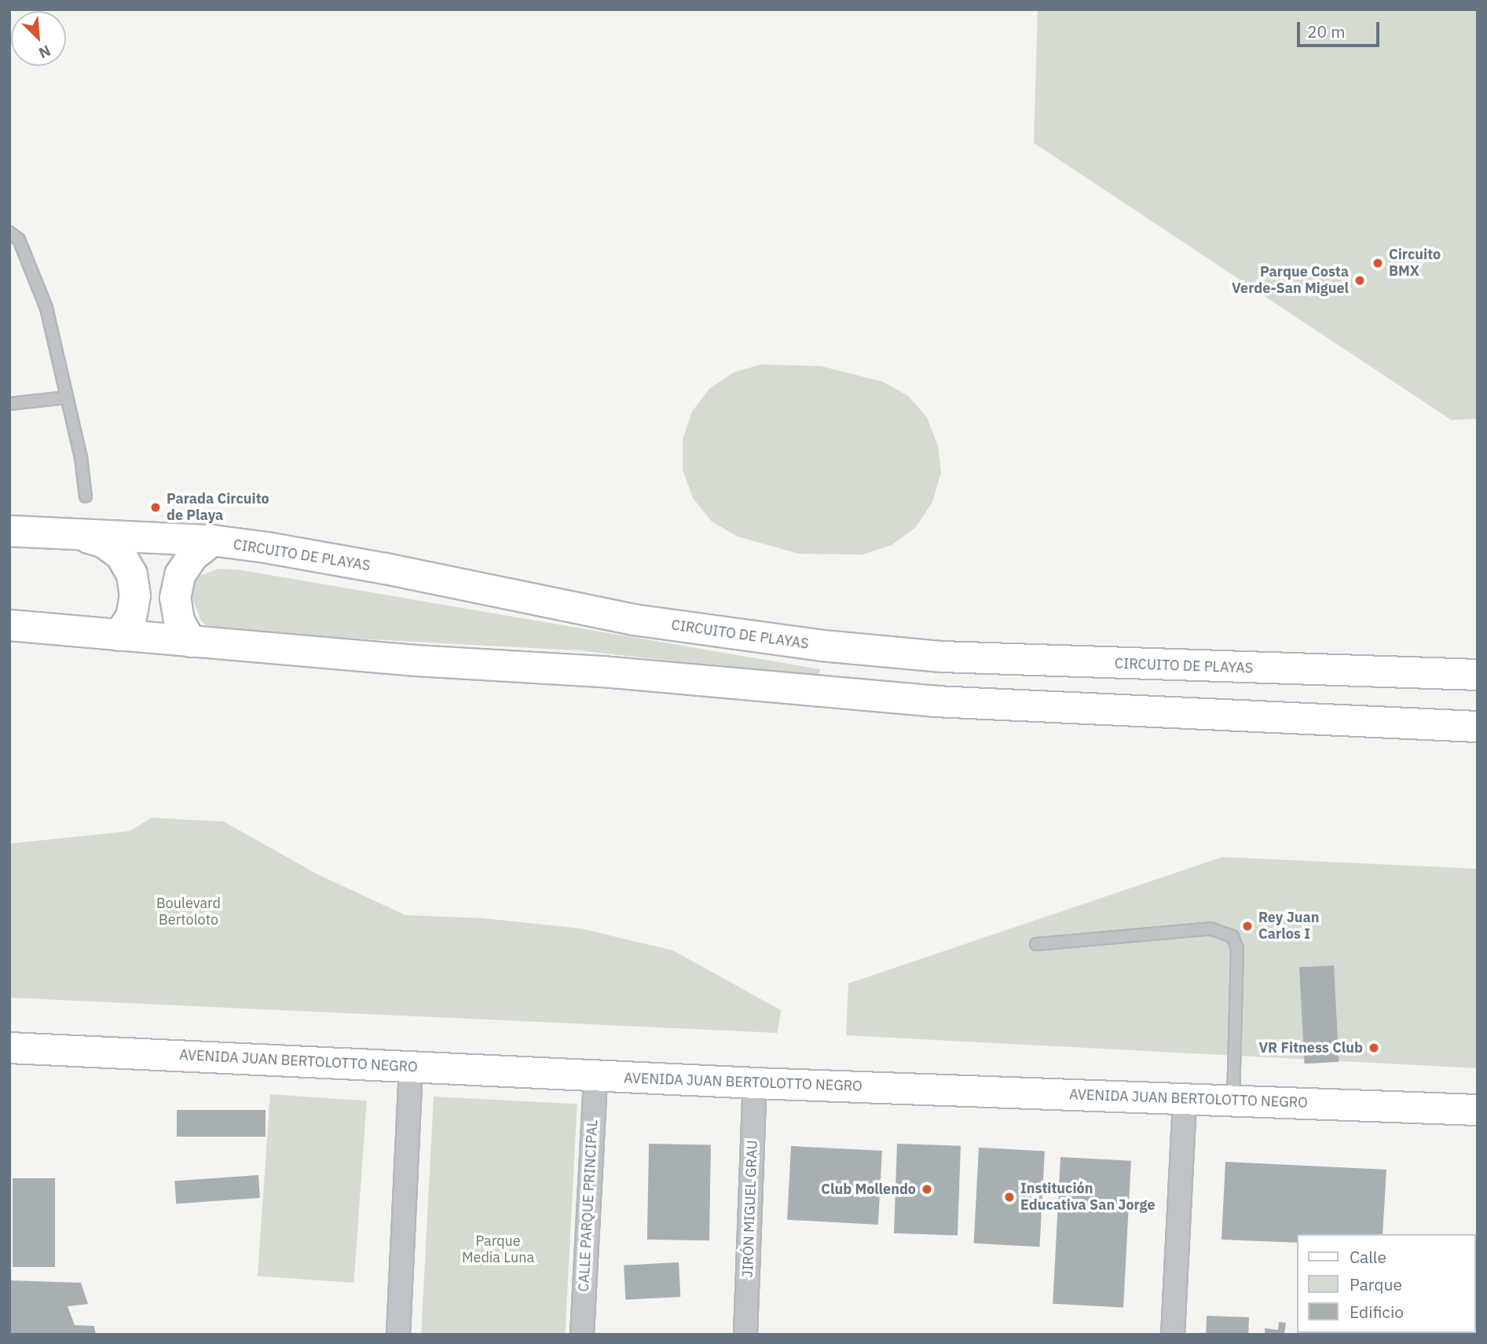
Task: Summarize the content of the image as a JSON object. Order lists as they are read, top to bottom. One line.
{"streets":{"main road":["CIRCUITO DE PLAYAS","AVENIDA JUAN BERTOLOTTO NEGRO"],"street":["CALLE PARQUE PRINCIPAL","JIRÓN MIGUEL GRAU"]},"crossings":[["AVENIDA JUAN BERTOLOTTO NEGRO","CALLE PARQUE PRINCIPAL"],["AVENIDA JUAN BERTOLOTTO NEGRO","JIRÓN MIGUEL GRAU"]],"parks":["Boulevard Bertoloto","Parque Media Luna"],"places":["Circuito BMX","Parque Costa Verde-San Miguel","Parada Circuito de Playa","Rey Juan Carlos I","VR Fitness Club","Club Mollendo","Institución Educativa San Jorge"],"legend":["Calle","Parque","Edificio"],"scale_bar":"20 m","north":"bottom right"}
